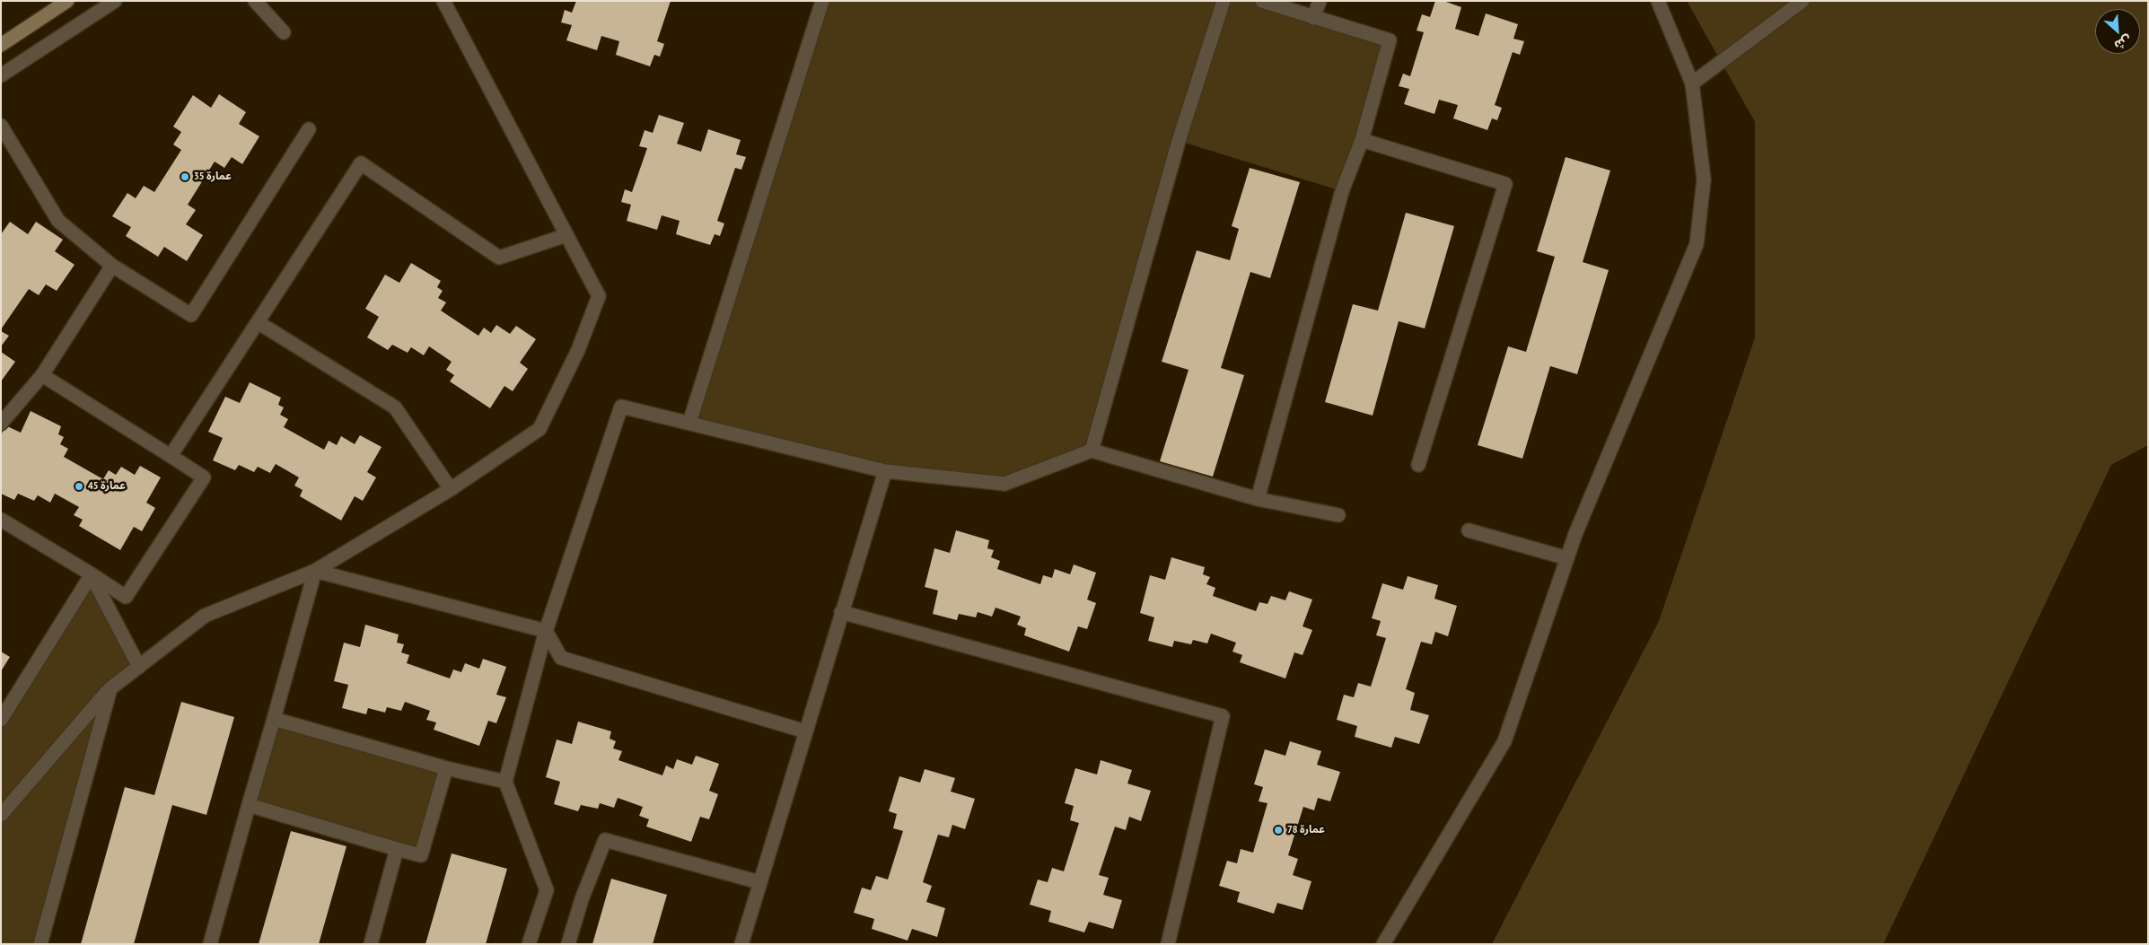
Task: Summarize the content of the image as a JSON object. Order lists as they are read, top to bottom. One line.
{"places":["عمارة 35","عمارة 45","عمارة 78"],"north":"bottom right"}
